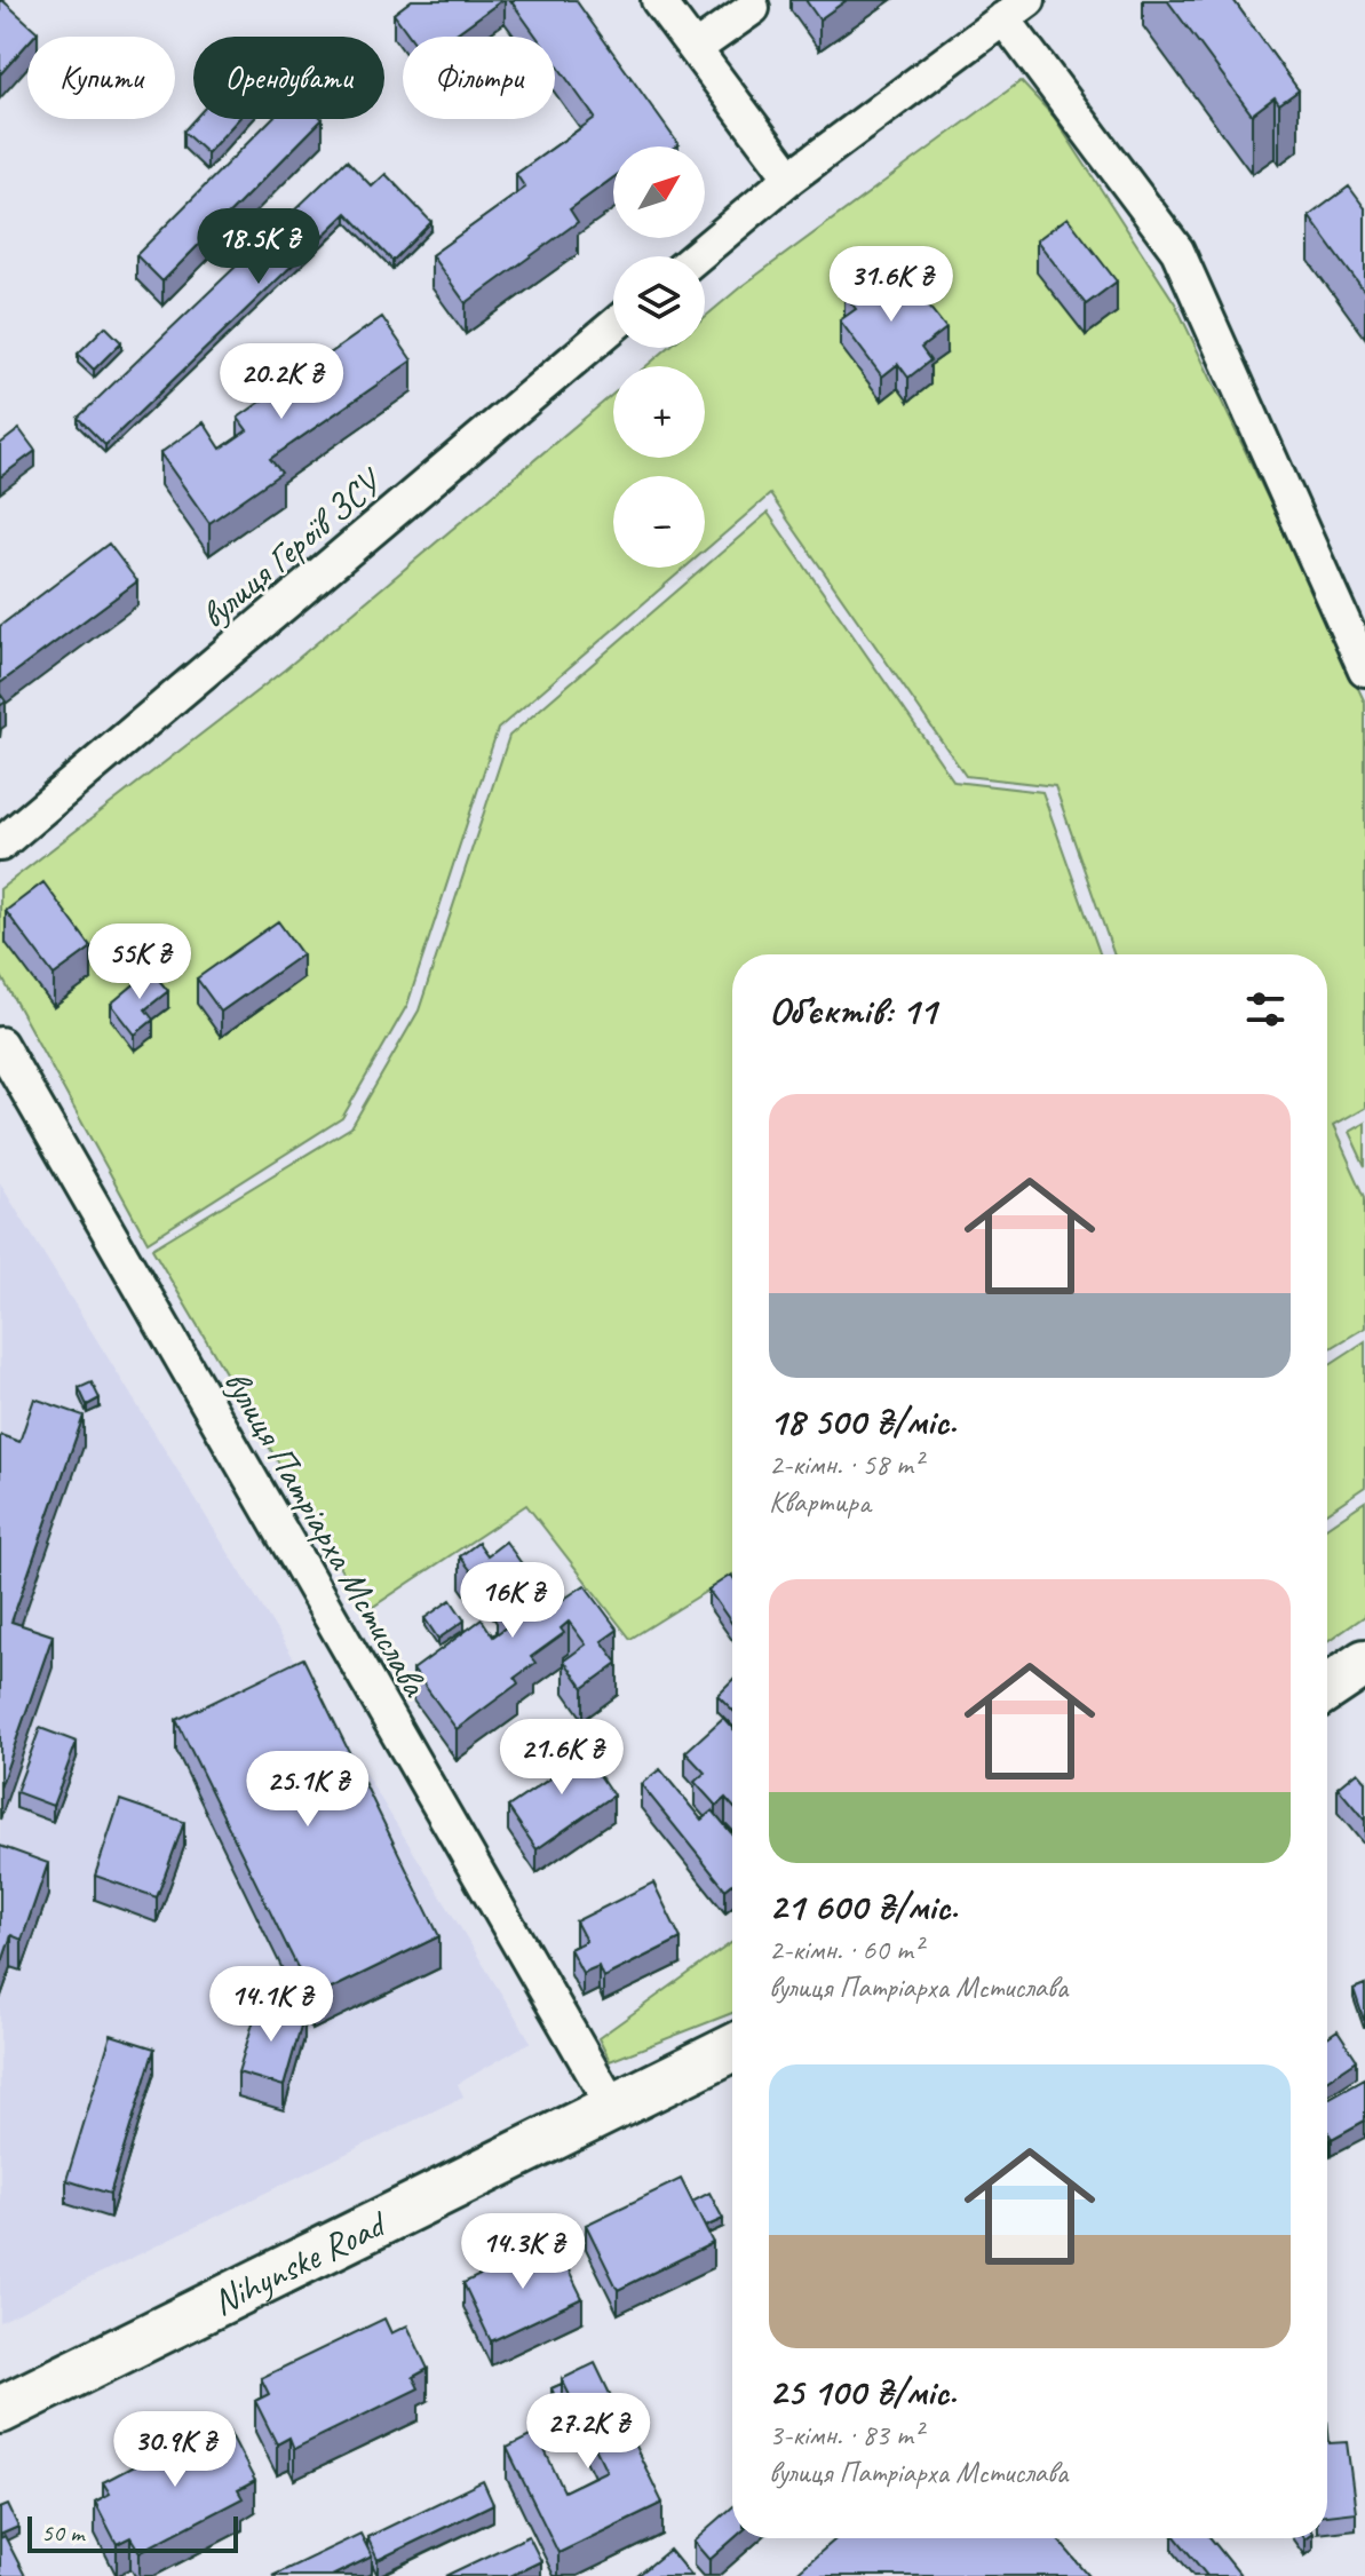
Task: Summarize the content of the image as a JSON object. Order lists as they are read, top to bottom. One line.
{"streets":{"main road":["Nihynske Road"],"street":["вулиця Героїв ЗСУ","вулиця Патріарха Мстислава"]},"crossings":[["вулиця Патріарха Мстислава","Nihynske Road"]],"scale_bar":"50 m","north":"top right","page":{"chip":["Купити","Орендувати","Фільтри"],"map_buttons":["+","−"],"price":["18.5K ₴","31.6K ₴","20.2K ₴","55K ₴","16K ₴","21.6K ₴","25.1K ₴","14.1K ₴","14.3K ₴","27.2K ₴","30.9K ₴"],"heading":"Об’єктів: 11","list":[{"name":"18 500 ₴/міс.","note":"2-кімн. · 58 m² · Квартира"},{"name":"21 600 ₴/міс.","note":"2-кімн. · 60 m² · вулиця Патріарха Мстислава"},{"name":"25 100 ₴/міс.","note":"3-кімн. · 83 m² · вулиця Патріарха Мстислава"}],"scale":"50 m"}}
